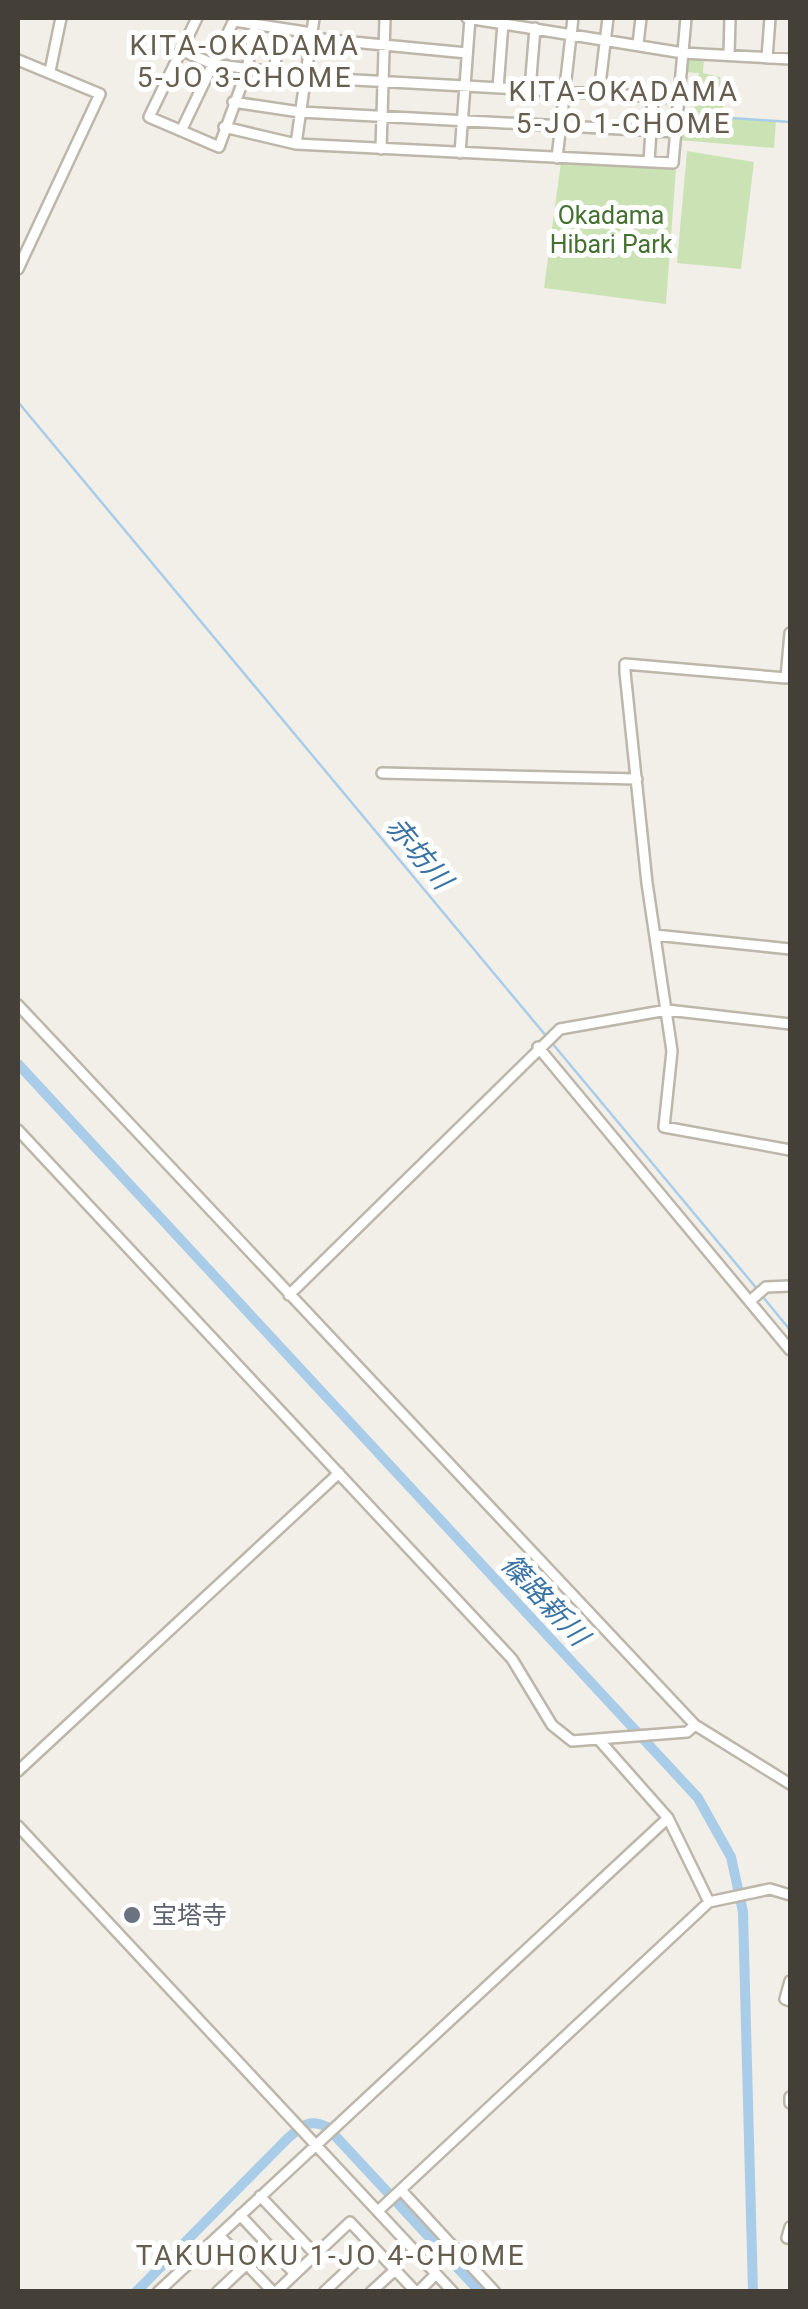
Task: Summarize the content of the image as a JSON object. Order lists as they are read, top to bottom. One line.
{"districts":["KITA-OKADAMA 5-JO 3-CHOME","KITA-OKADAMA 5-JO 1-CHOME","TAKUHOKU 1-JO 4-CHOME"],"water":["赤坊川","篠路新川"],"parks":["Okadama Hibari Park"],"places":["宝塔寺"]}
